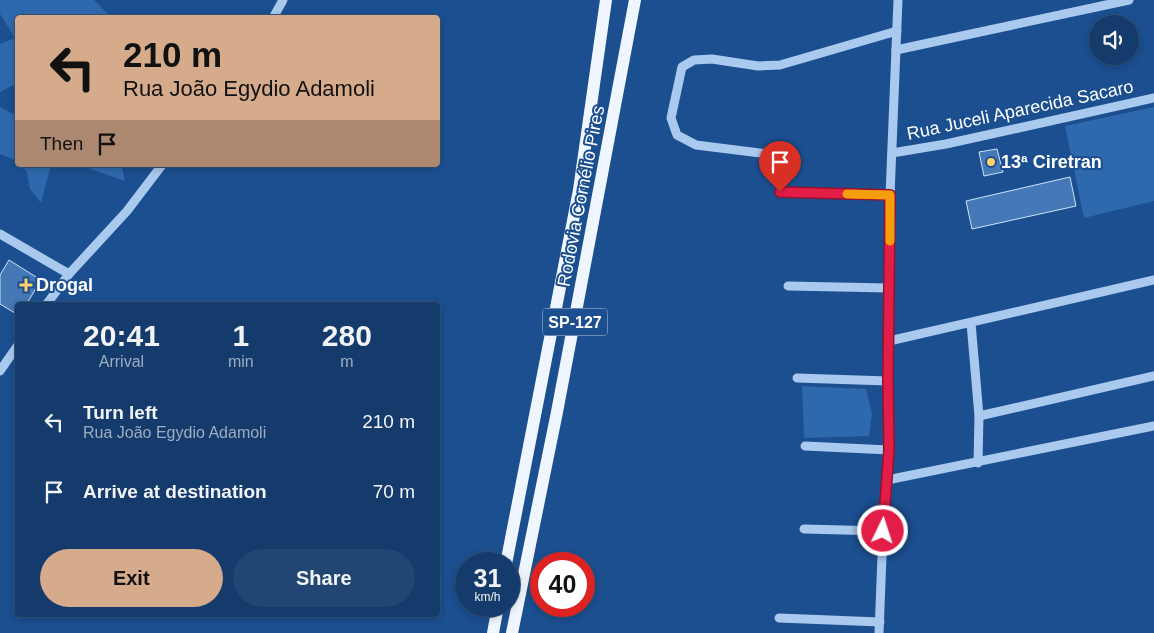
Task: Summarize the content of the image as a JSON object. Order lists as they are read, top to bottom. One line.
{"streets":{"main road":["Rodovia Cornélio Pires","SP-127"],"street":["Rua Juceli Aparecida Sacaro"]},"places":{"other":["13ª Ciretran"],"health":["Drogal"]},"page":{"turn":["210 m","Rua João Egydio Adamoli"],"then":"Then","eta":["20:41","Arrival","1","min","280","m"],"list":[{"name":"Turn left","note":"Rua João Egydio Adamoli","value":"210 m"},{"name":"Arrive at destination","value":"70 m"}],"buttons":["Exit","Share"],"speed":"31 km/h","limit":"40"}}
